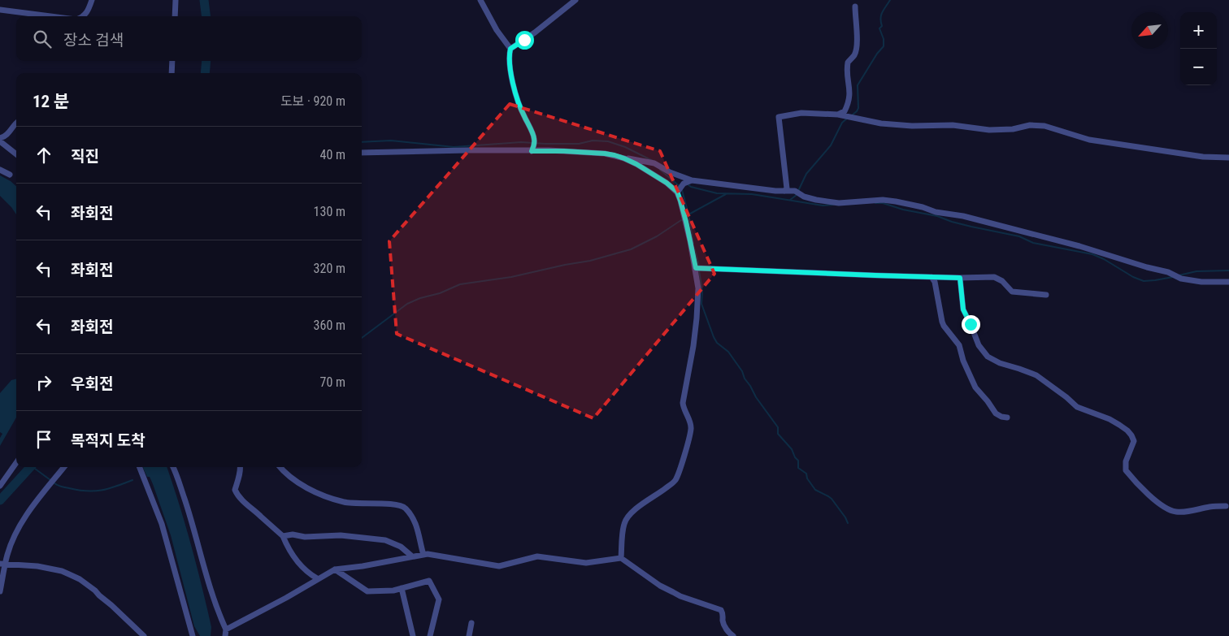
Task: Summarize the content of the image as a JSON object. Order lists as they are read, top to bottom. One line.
{"north":"bottom left","page":{"map_buttons":["+","−"],"search":"장소 검색","heading":["12 분","도보 · 920 m"],"list":[["직진","40 m"],["좌회전","130 m"],["좌회전","320 m"],["좌회전","360 m"],["우회전","70 m"],"목적지 도착"]}}
